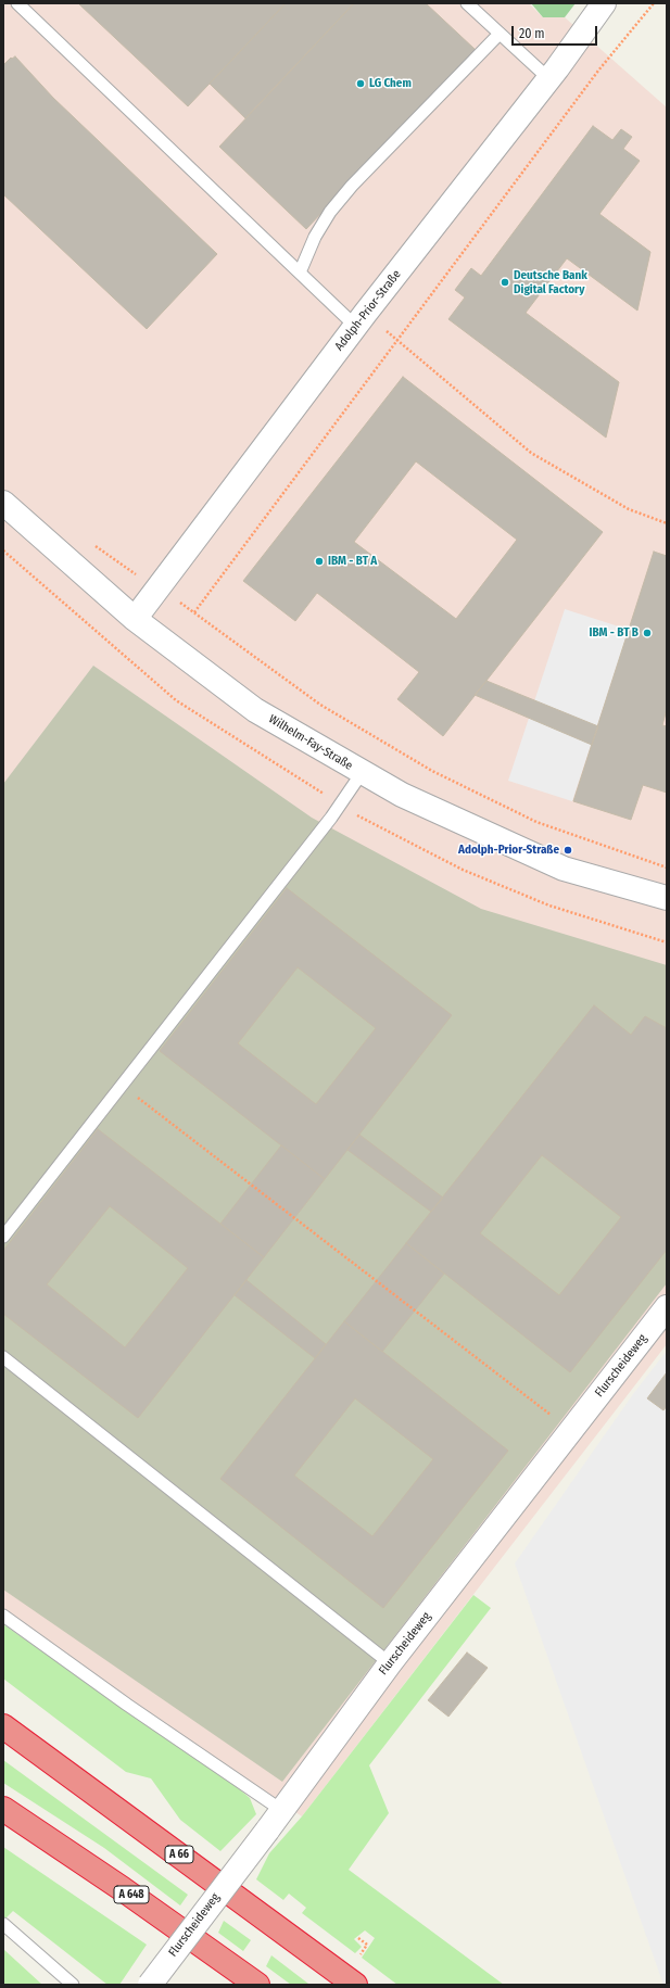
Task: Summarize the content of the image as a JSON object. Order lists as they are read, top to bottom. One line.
{"streets":{"highway":["A 66","A 648"],"street":["Adolph-Prior-Straße","Wilhelm-Fay-Straße","Flurscheideweg"]},"crossings":[["Adolph-Prior-Straße","Wilhelm-Fay-Straße"]],"places":["LG Chem","Deutsche Bank Digital Factory","IBM - BT A","IBM - BT B","Adolph-Prior-Straße"],"scale_bar":"20 m"}
